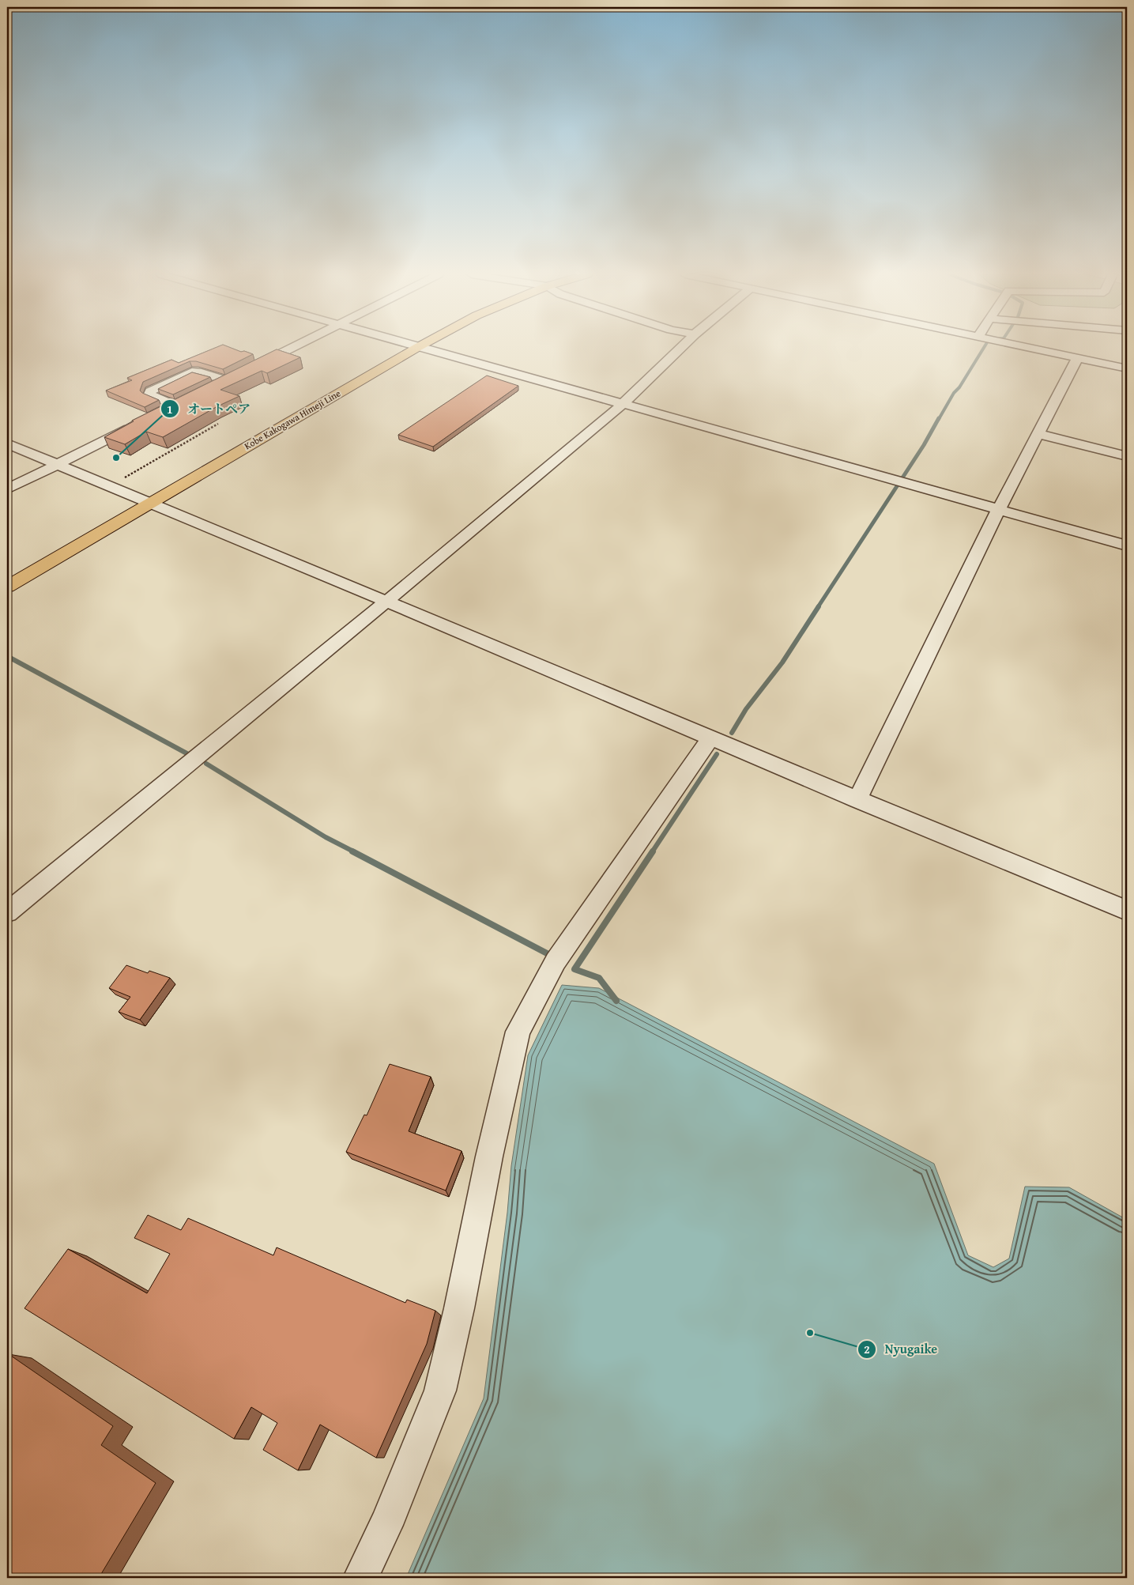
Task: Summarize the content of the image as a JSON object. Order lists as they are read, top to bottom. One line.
{"streets":{"main road":["Kobe Kakogawa Himeji Line"]},"places":["オートペア","Nyugaike"]}
